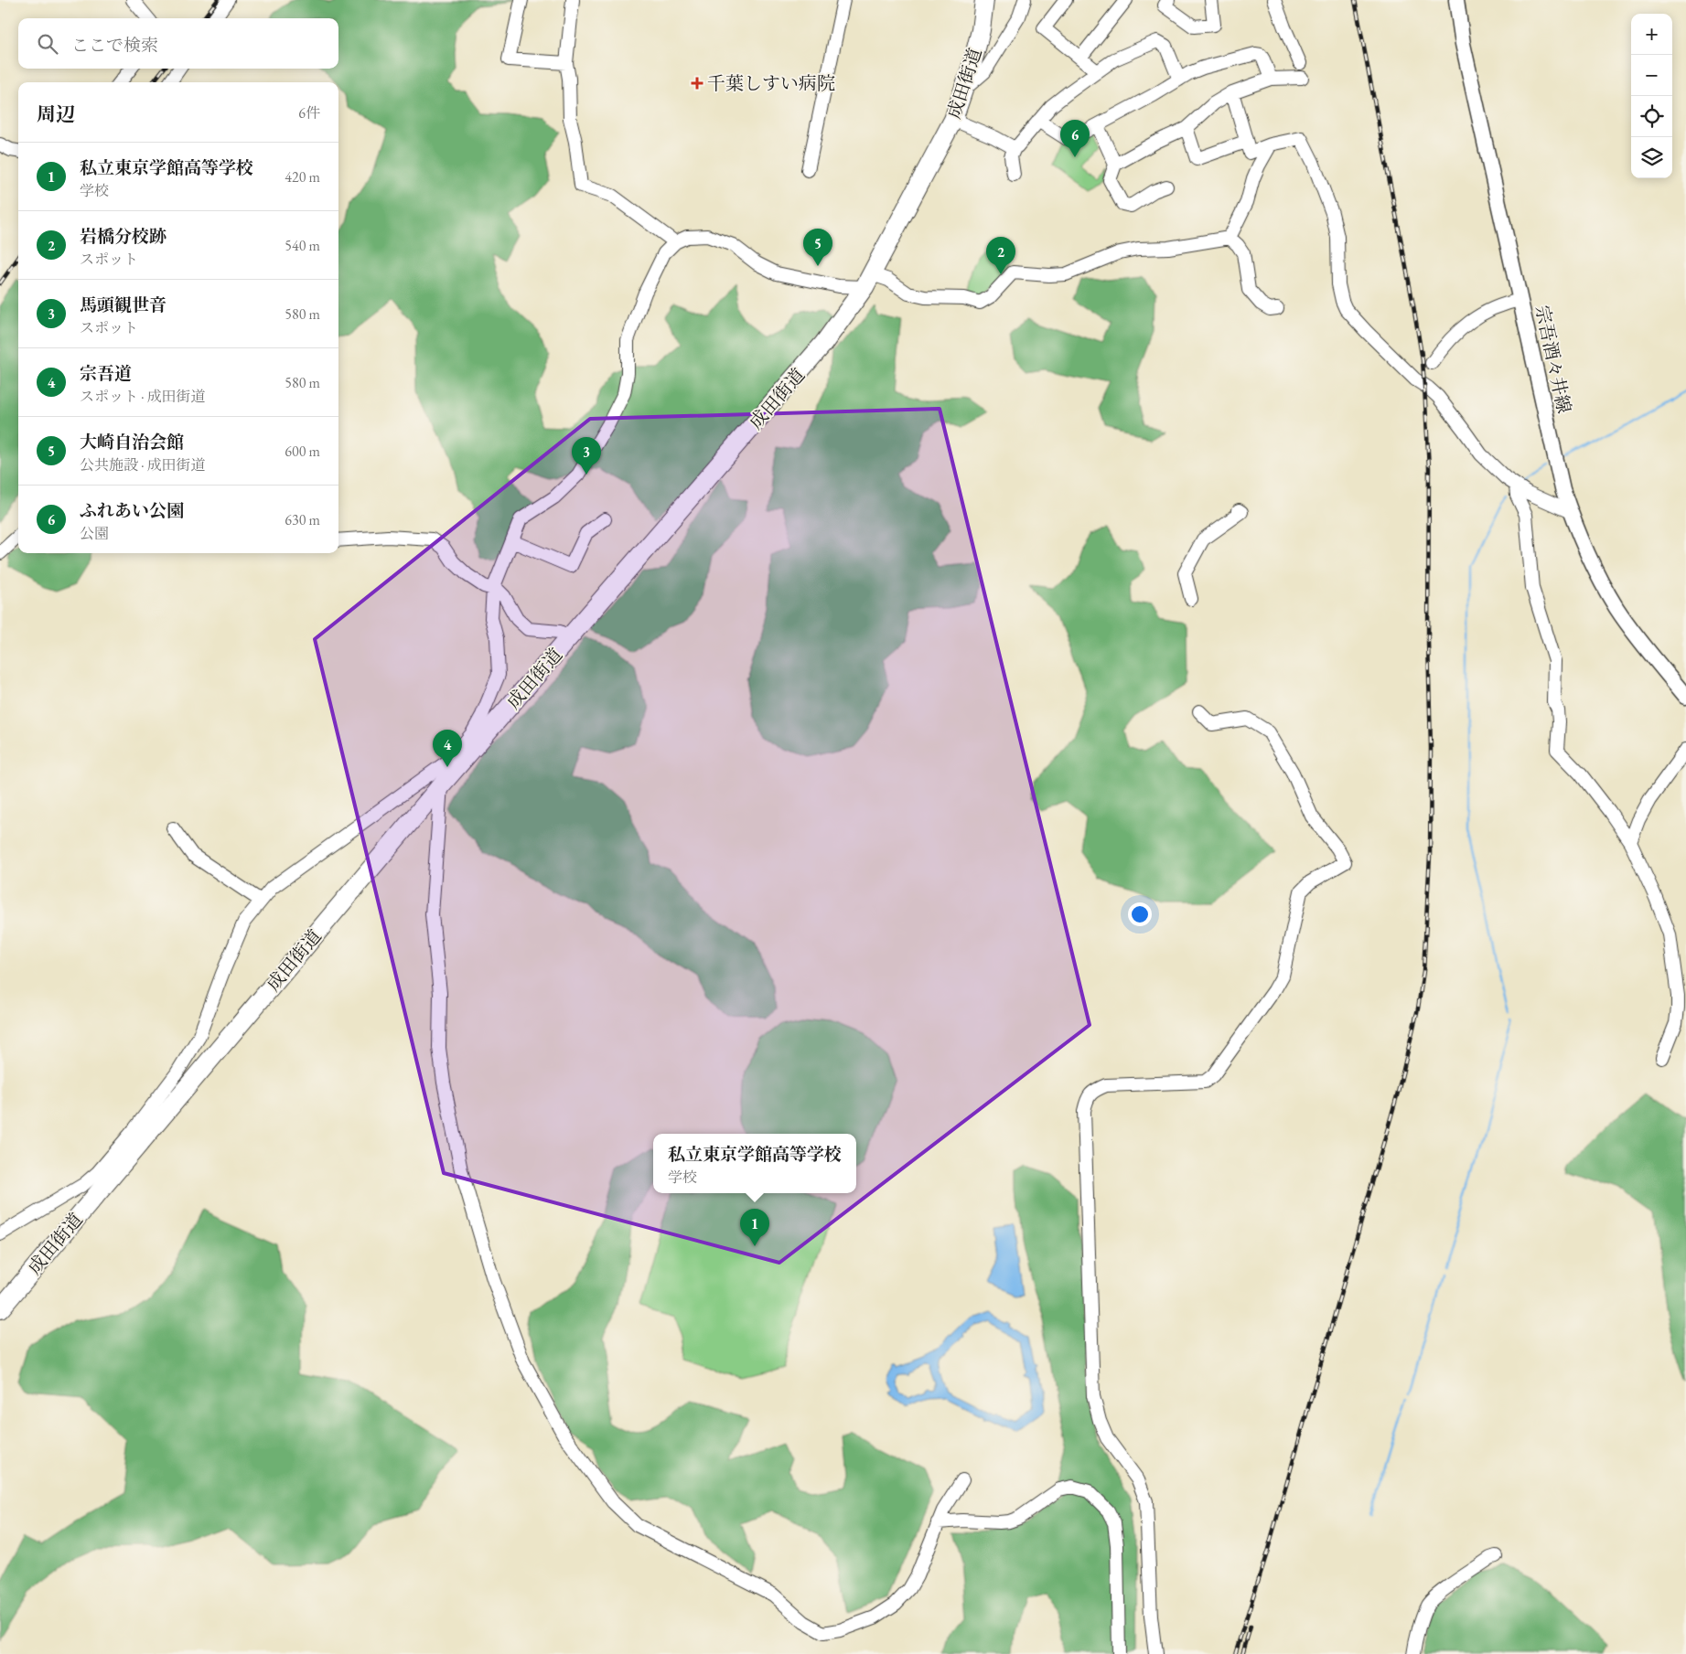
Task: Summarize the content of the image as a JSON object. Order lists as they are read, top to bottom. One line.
{"streets":{"highway":["成田街道"],"main road":["宗吾酒々井線"]},"places":{"health":["千葉しすい病院"]},"page":{"map_buttons":["+","−"],"search":"ここで検索","heading":["周辺","6件"],"pins":["6","5","2","3","4","1"],"list":[{"mark":"1","name":"私立東京学館高等学校","note":"学校","value":"420 m"},{"mark":"2","name":"岩橋分校跡","note":"スポット","value":"540 m"},{"mark":"3","name":"馬頭観世音","note":"スポット","value":"580 m"},{"mark":"4","name":"宗吾道","note":"スポット · 成田街道","value":"580 m"},{"mark":"5","name":"大崎自治会館","note":"公共施設 · 成田街道","value":"600 m"},{"mark":"6","name":"ふれあい公園","note":"公園","value":"630 m"}],"popup":["私立東京学館高等学校","学校"]}}
